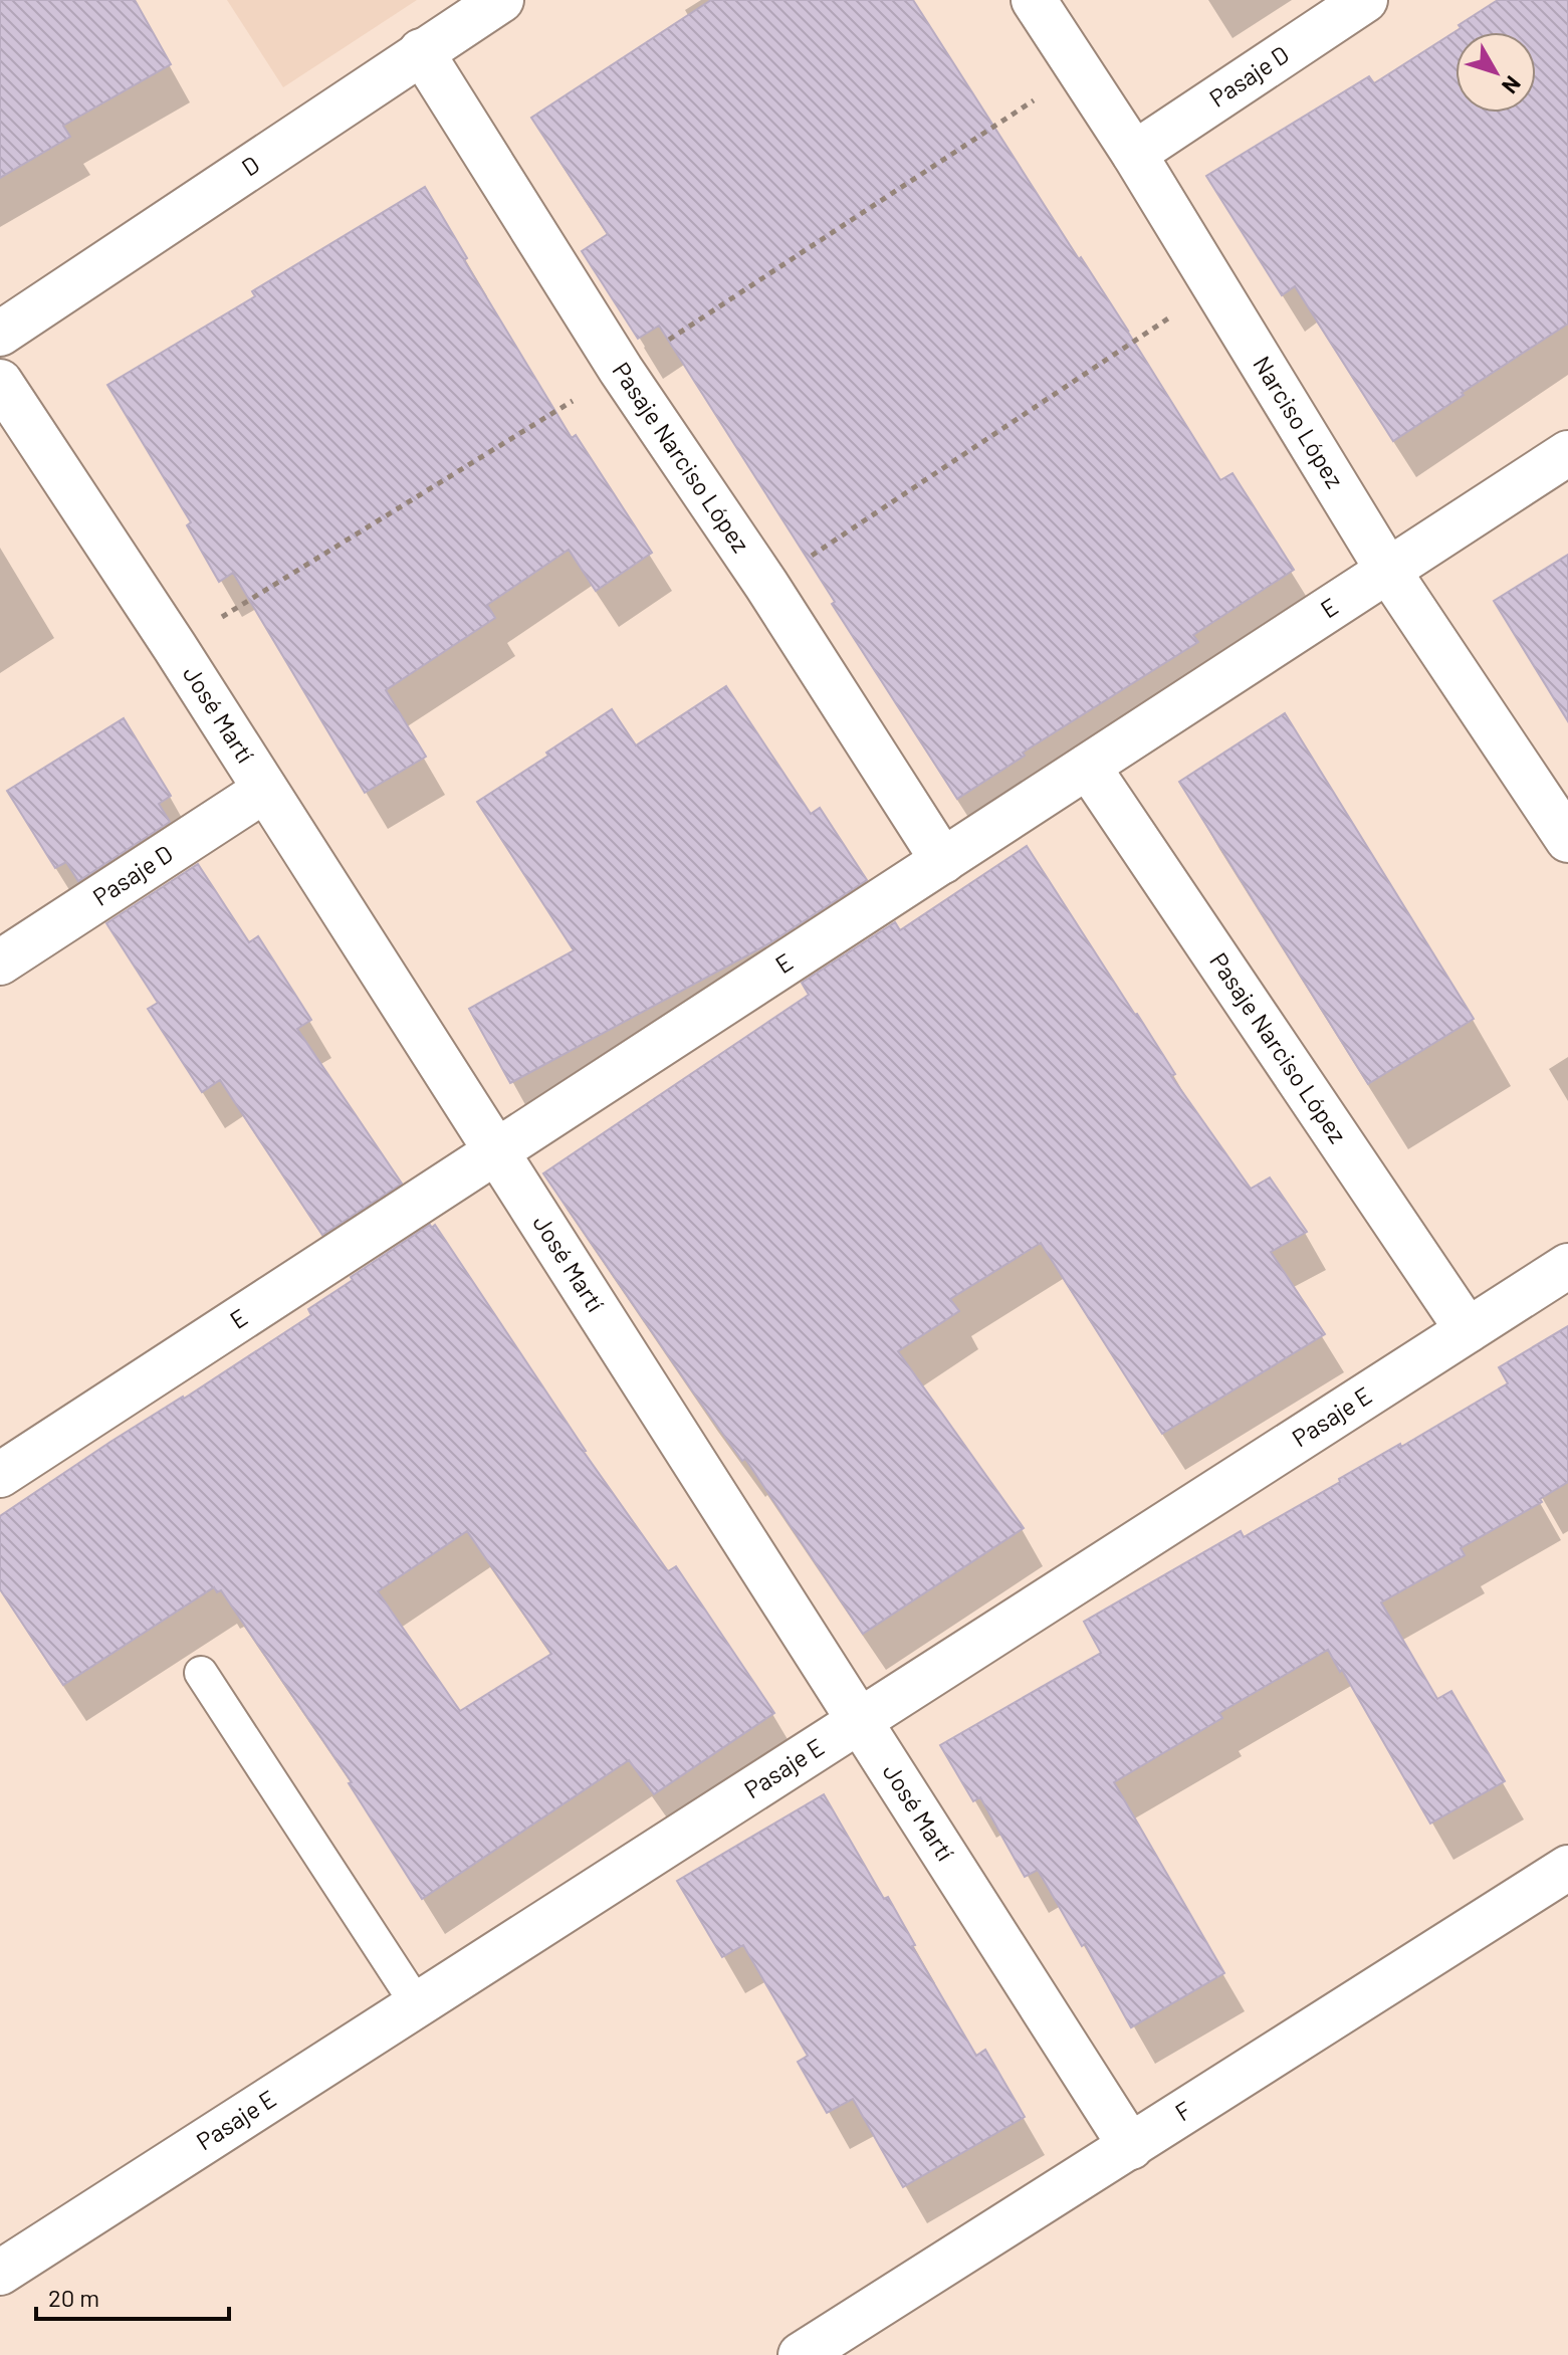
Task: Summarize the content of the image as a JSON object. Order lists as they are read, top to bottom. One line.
{"streets":{"street":["Pasaje D","D","Narciso López","Pasaje Narciso López","E","José Martí","Pasaje E","F"]},"crossings":[["Pasaje D","Narciso López"],["Pasaje D","José Martí"],["D","Pasaje Narciso López"],["Narciso López","E"],["Pasaje Narciso López","E"],["Pasaje Narciso López","Pasaje E"],["E","José Martí"],["José Martí","Pasaje E"],["José Martí","F"]],"scale_bar":"20 m","north":"bottom right"}
